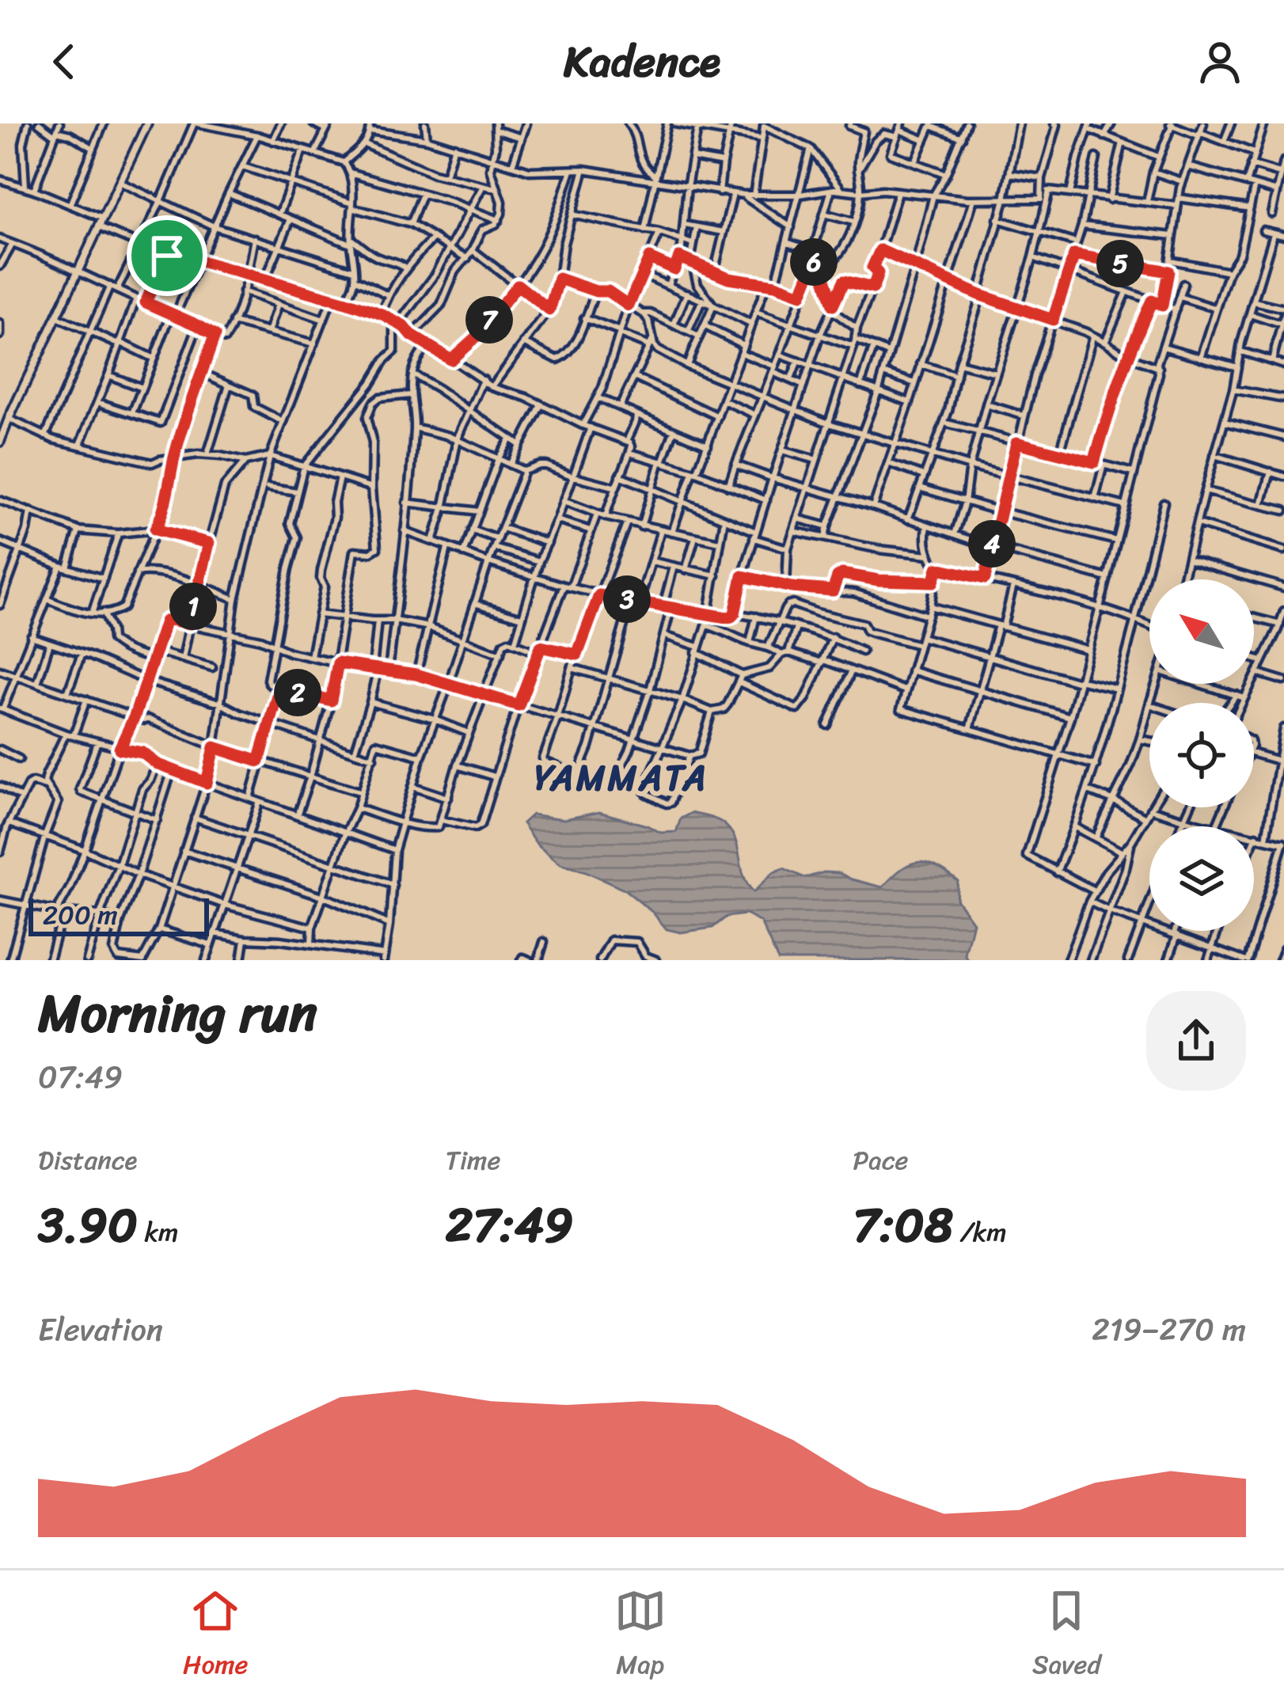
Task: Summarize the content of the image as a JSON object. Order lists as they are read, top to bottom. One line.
{"districts":["YAMMATA"],"scale_bar":"200 m","north":"top left","page":{"header":"Kadence","pins":["6","5","7","4","3","1","2"],"scale":"200 m","heading":["Morning run","07:49"],"stats":[["Distance","3.90 km"],["Time","27:49"],["Pace","7:08 /km"]],"chart":["Elevation","219–270 m"],"tabs":["Home","Map","Saved"]}}
